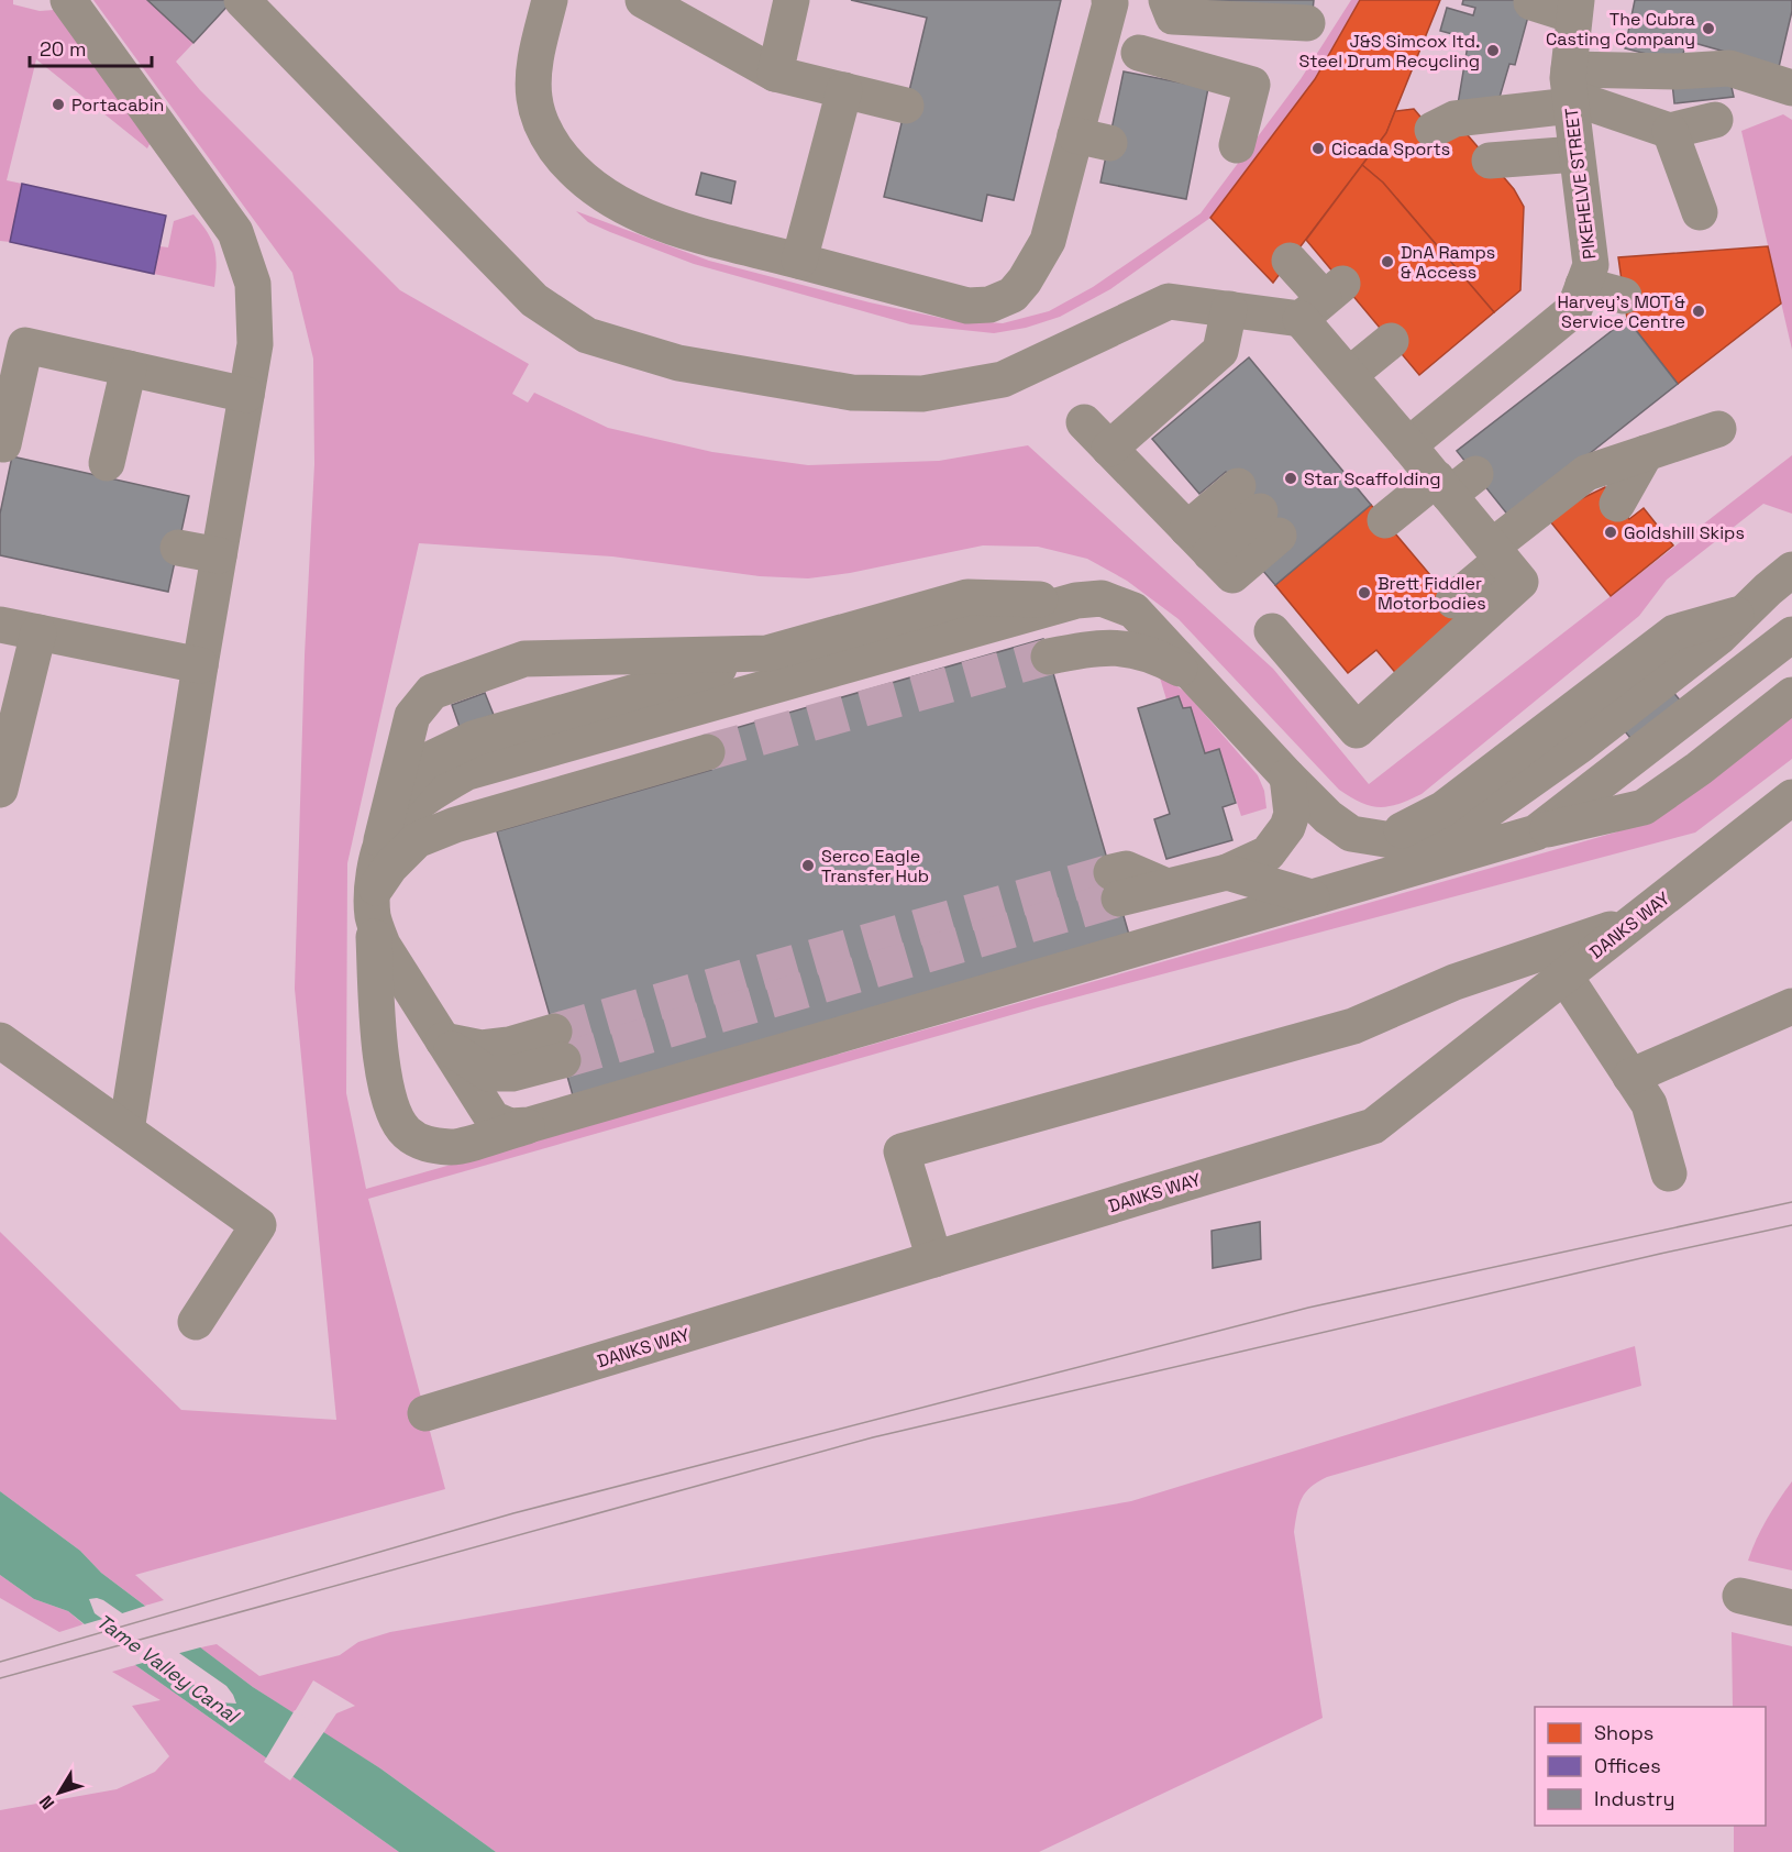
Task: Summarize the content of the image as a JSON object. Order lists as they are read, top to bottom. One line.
{"streets":{"street":["PIKEHELVE STREET","DANKS WAY"]},"water":["Tame Valley Canal"],"places":["The Cubra Casting Company","J&S Simcox ltd. Steel Drum Recycling","Portacabin","Cicada Sports","DnA Ramps & Access","Harvey's MOT & Service Centre","Star Scaffolding","Goldshill Skips","Brett Fiddler Motorbodies","Serco Eagle Transfer Hub"],"legend":["Shops","Offices","Industry"],"scale_bar":"20 m","north":"bottom left"}
